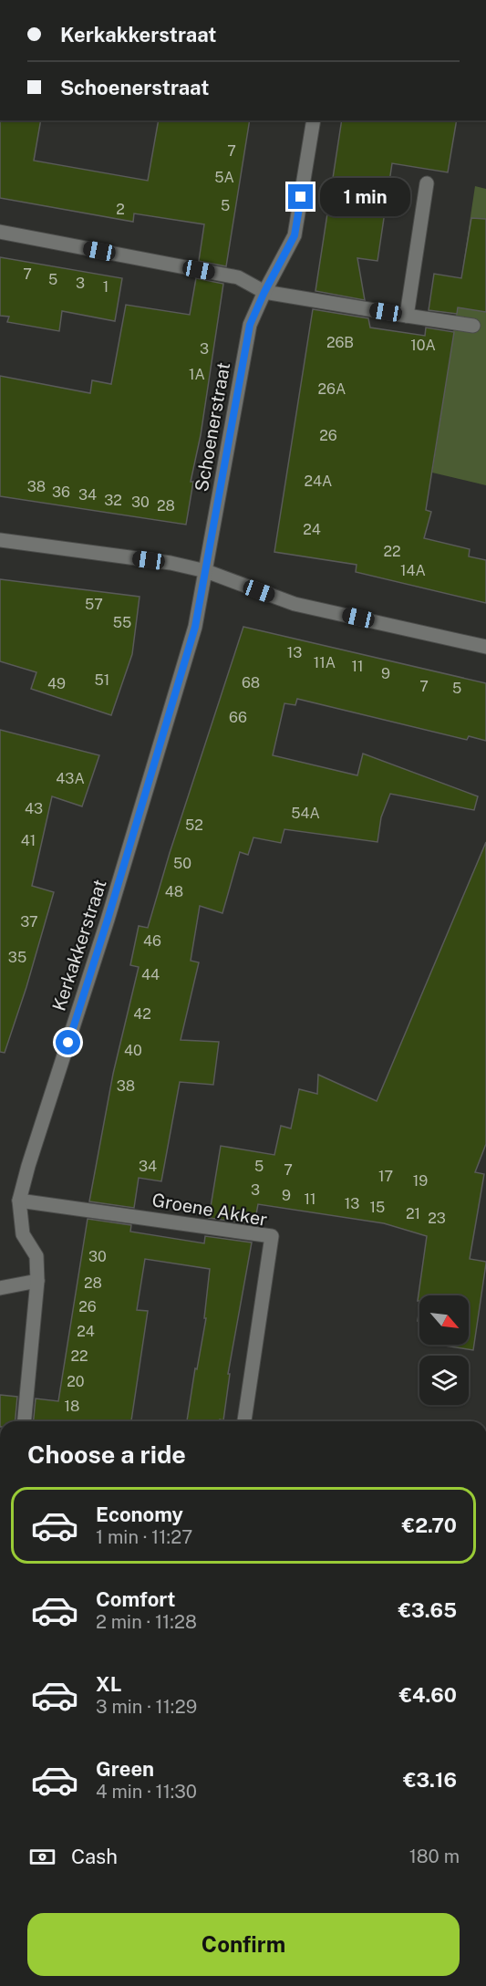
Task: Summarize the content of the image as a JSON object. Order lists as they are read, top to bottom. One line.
{"streets":{"street":["Schoenerstraat","Kerkakkerstraat","Groene Akker"]},"crossings":[["Schoenerstraat","Kerkakkerstraat"],["Kerkakkerstraat","Groene Akker"]],"house_numbers":["7","5A","5","2","7","5","3","1","26B","10A","3","1A","26A","26","24A","38","36","34","32","30","28","24","22","14A","57","55","13","11A","11","9","51","68","49","7","5","66","43A","43","54A","52","41","50","48","37","46","35","44","42","40","38","34","5","7","17","19","3","9","11","13","15","21","23","30","28","26","24","22","20","18"],"north":"bottom right","page":{"banner":["Kerkakkerstraat","Schoenerstraat"],"bubble":"1 min","heading":"Choose a ride","list":[{"name":"Economy","note":"1 min · 11:27","value":"€2.70"},{"name":"Comfort","note":"2 min · 11:28","value":"€3.65"},{"name":"XL","note":"3 min · 11:29","value":"€4.60"},{"name":"Green","note":"4 min · 11:30","value":"€3.16"}],"pay":["Cash","180 m"],"buttons":"Confirm"}}
